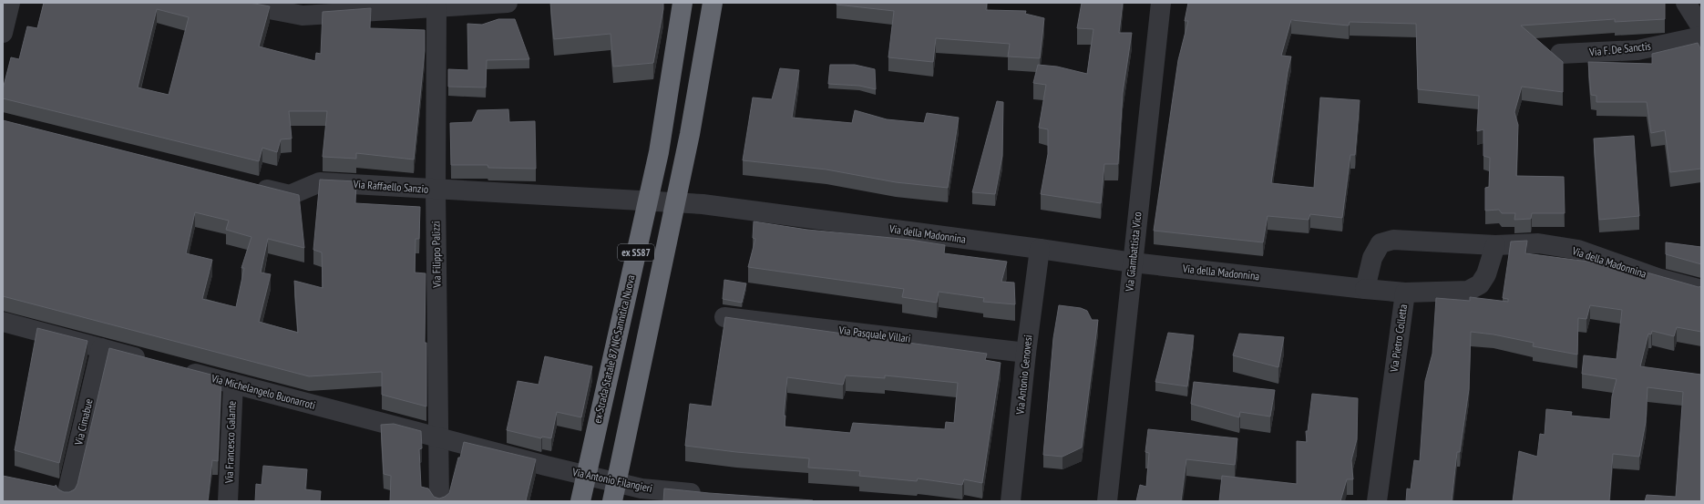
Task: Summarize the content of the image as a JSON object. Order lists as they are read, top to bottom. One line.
{"streets":{"highway":["ex SS87","ex Strada Statale 87 NC Sannitica Nuova"],"street":["Via F. De Sanctis","Via Raffaello Sanzio","Via della Madonnina","Via Giambattista Vico","Via Filippo Palizzi","Via Pasquale Villari","Via Pietro Colletta","Via Antonio Genovesi","Via Michelangelo Buonarroti","Via Cimabue","Via Francesco Galante","Via Antonio Filangieri"]},"crossings":[["Via Raffaello Sanzio","Via della Madonnina"],["Via Raffaello Sanzio","Via Filippo Palizzi"],["Via della Madonnina","Via Giambattista Vico"],["Via della Madonnina","Via Pietro Colletta"],["Via della Madonnina","Via Antonio Genovesi"],["Via Filippo Palizzi","Via Michelangelo Buonarroti"],["Via Filippo Palizzi","Via Antonio Filangieri"],["Via Pasquale Villari","Via Antonio Genovesi"],["Via Michelangelo Buonarroti","Via Francesco Galante"],["Via Michelangelo Buonarroti","Via Antonio Filangieri"]]}
